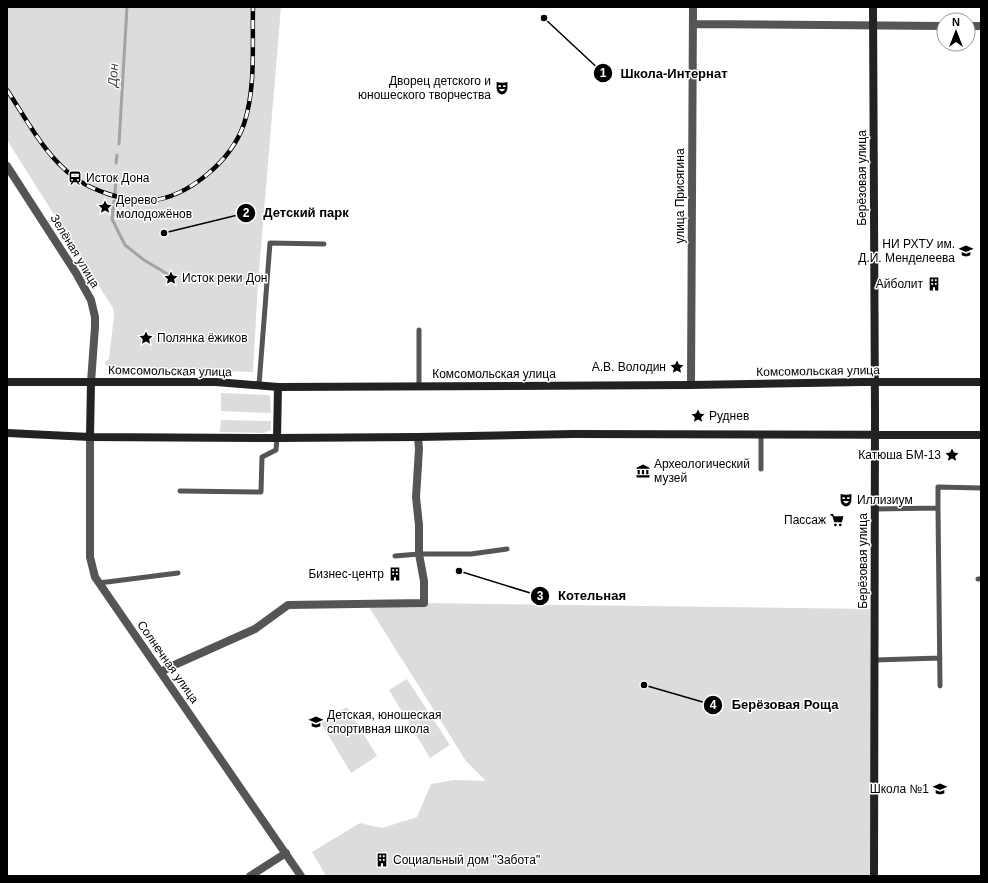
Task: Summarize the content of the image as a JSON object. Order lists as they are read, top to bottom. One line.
{"streets":{"main road":["Берёзовая улица","Комсомольская улица"],"street":["улица Присягина","Зелёная улица","Солнечная улица"]},"crossings":[["Берёзовая улица","Комсомольская улица"],["улица Присягина","Комсомольская улица"],["Зелёная улица","Комсомольская улица"]],"water":["Дон"],"places":{"other":["Школа-Интернат","Детский парк","Котельная","Берёзовая Роща"],"theatre":["Дворец детского и юношеского творчества","Иллизиум"],"station":["Исток Дона"],"place":["Дерево молодожёнов","Исток реки Дон","Полянка ёжиков","А.В. Володин","Руднев","Катюша БМ-13"],"school or university":["НИ РХТУ им. Д.И. Менделеева","Детская, юношеская спортивная школа","Школа №1"],"building":["Айболит","Бизнес-центр","Социальный дом \"Забота\""],"museum":["Археологический музей"],"supermarket":["Пассаж"]},"north":"top"}
